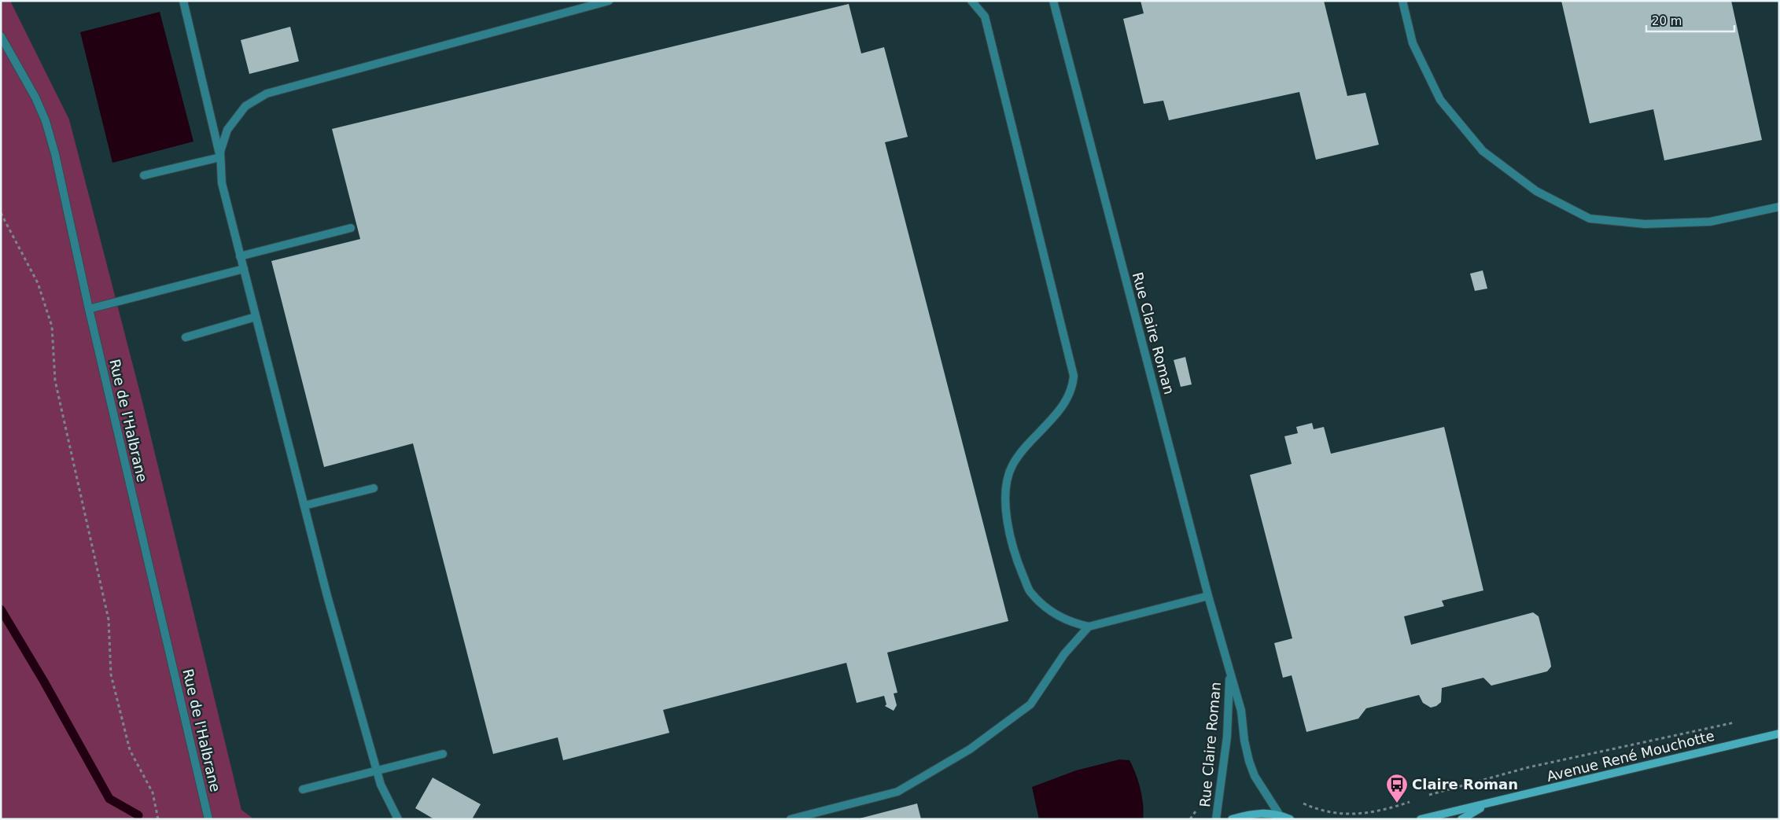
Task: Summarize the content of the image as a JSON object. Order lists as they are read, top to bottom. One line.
{"streets":{"street":["Rue Claire Roman","Rue de l'Halbrane","Avenue René Mouchotte"]},"places":{"bus stop":["Claire Roman"]},"scale_bar":"20 m"}
